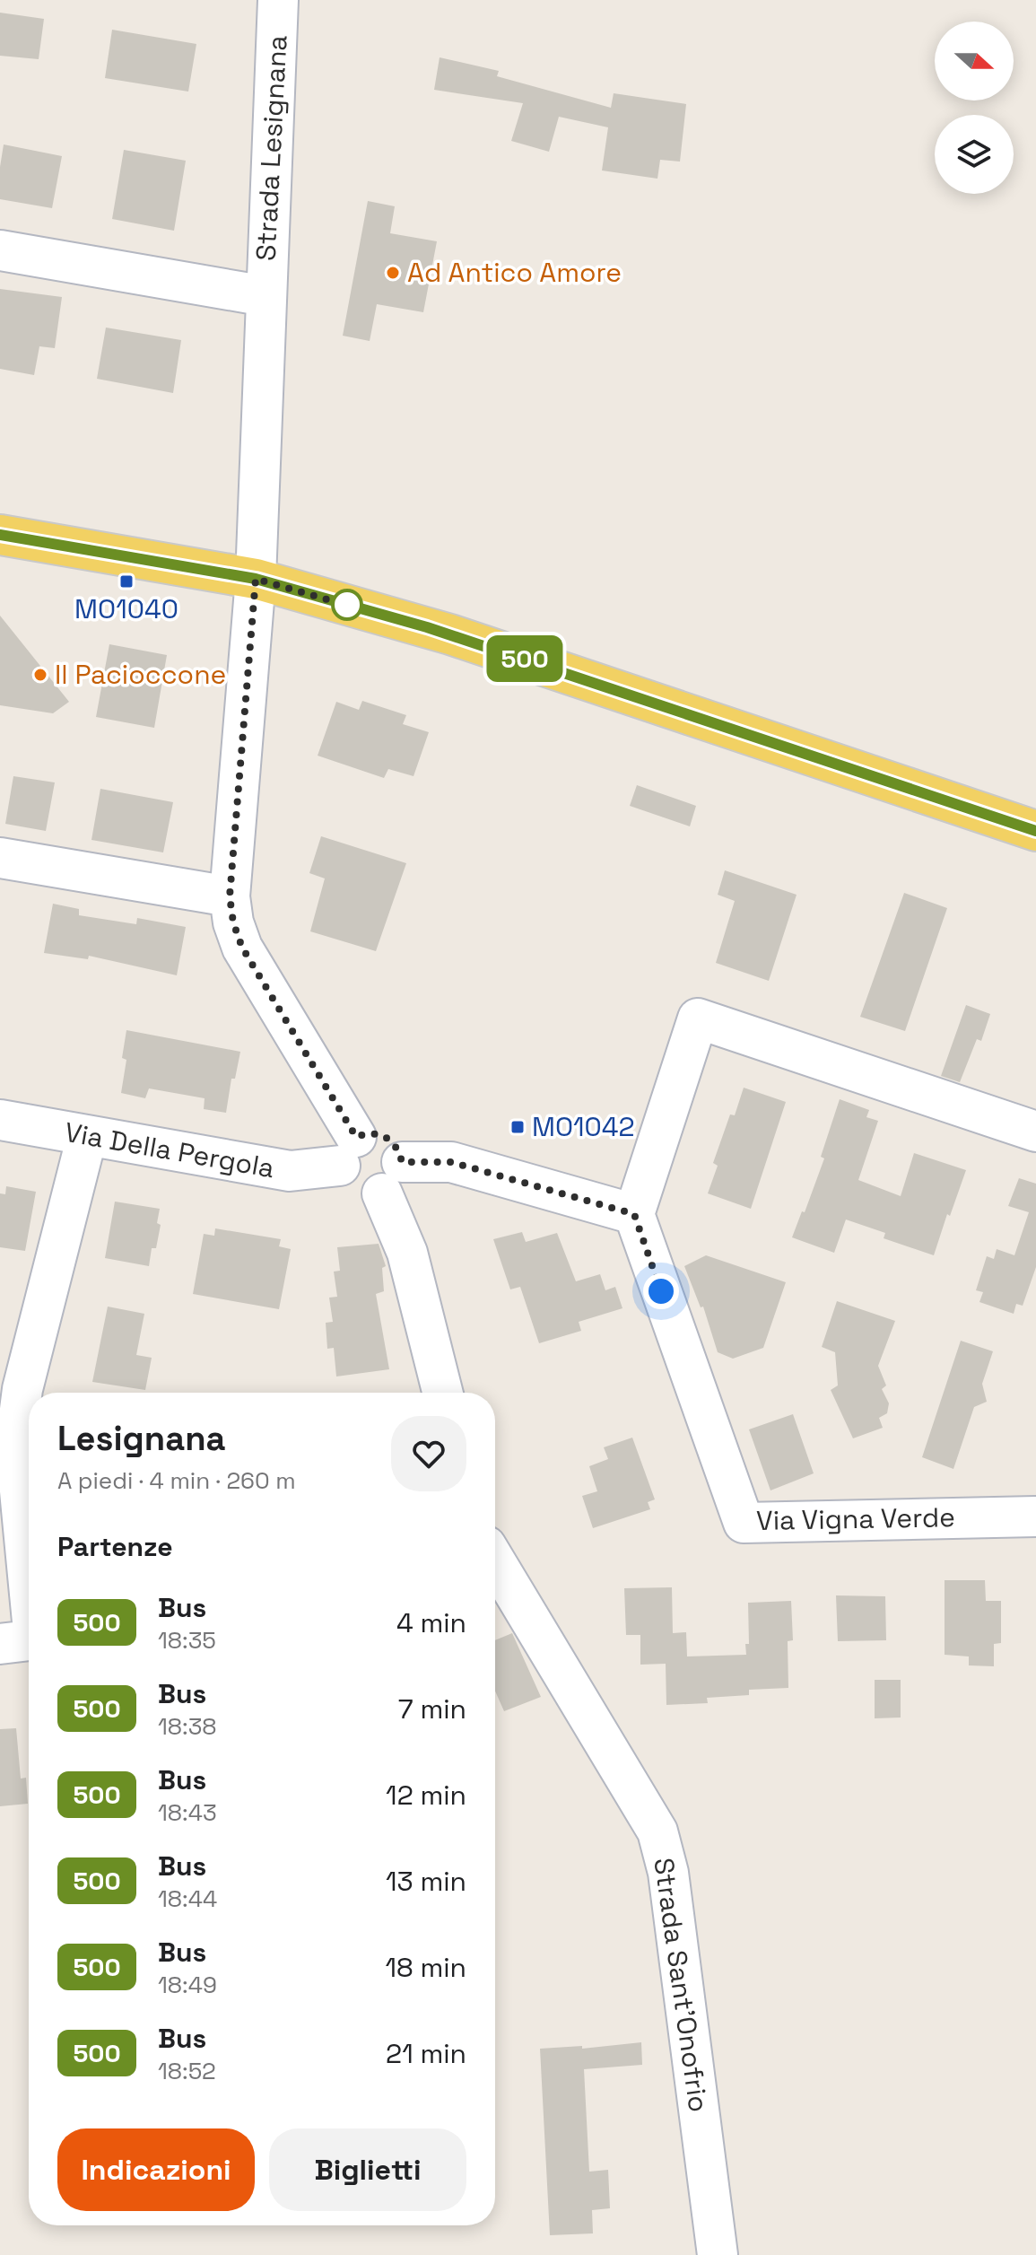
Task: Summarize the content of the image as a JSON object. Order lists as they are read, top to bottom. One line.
{"streets":{"street":["Strada Lesignana","Via Della Pergola","Via Vigna Verde","Strada Sant'Onofrio"]},"places":{"other":["Ad Antico Amore","Il Pacioccone"],"transit":["MO1040","MO1042"]},"lines":["bus line 500"],"north":"right","page":{"on_map":"500","heading":[["Lesignana","A piedi · 4 min · 260 m"],"Partenze"],"list":[{"mark":"500","name":"Bus","note":"18:35","value":"4 min"},{"mark":"500","name":"Bus","note":"18:38","value":"7 min"},{"mark":"500","name":"Bus","note":"18:43","value":"12 min"},{"mark":"500","name":"Bus","note":"18:44","value":"13 min"},{"mark":"500","name":"Bus","note":"18:49","value":"18 min"},{"mark":"500","name":"Bus","note":"18:52","value":"21 min"}],"buttons":["Indicazioni","Biglietti"]}}
